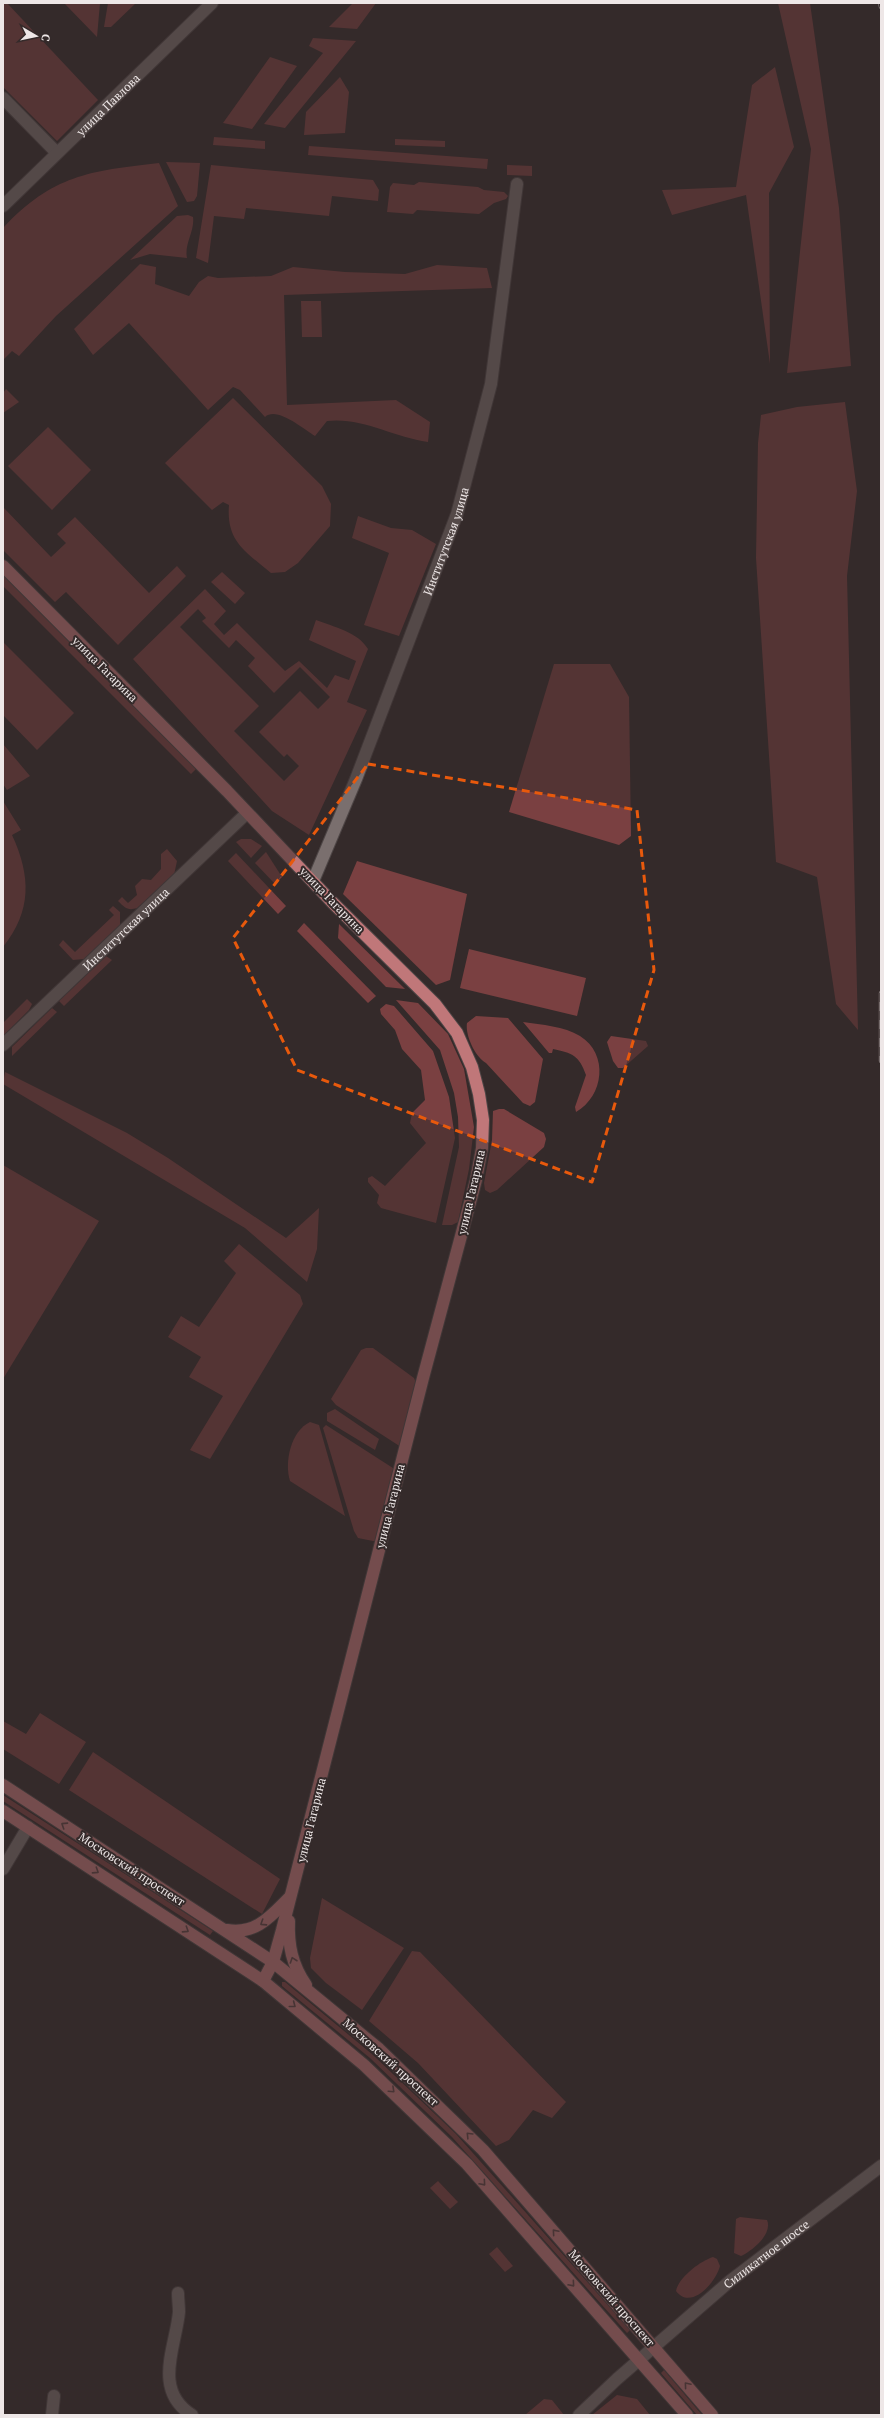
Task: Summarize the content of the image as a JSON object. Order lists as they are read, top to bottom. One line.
{"streets":{"main road":["улица Гагарина","Московский проспект"],"street":["улица Павлова","Институтская улица","Силикатное шоссе"]},"crossings":[["Институтская улица","улица Гагарина"],["улица Гагарина","Московский проспект"],["Московский проспект","Силикатное шоссе"]],"north":"right"}
